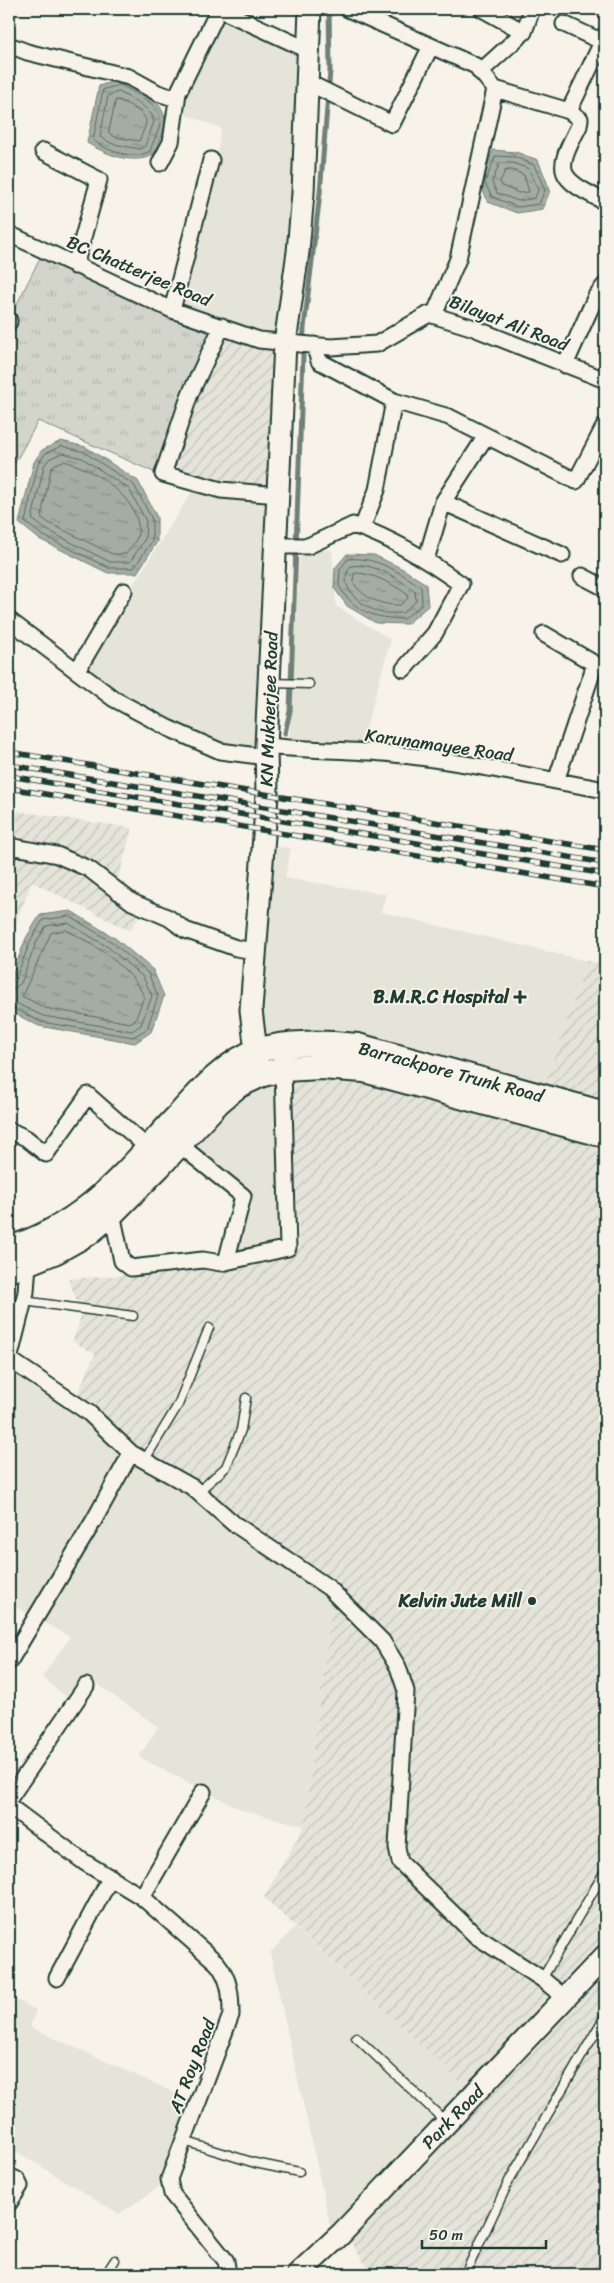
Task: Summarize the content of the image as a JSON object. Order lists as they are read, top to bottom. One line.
{"streets":{"main road":["Barrackpore Trunk Road"],"street":["BC Chatterjee Road","Bilayat Ali Road","KN Mukherjee Road","Karunamayee Road","AT Roy Road","Park Road"]},"crossings":[["BC Chatterjee Road","Bilayat Ali Road"],["BC Chatterjee Road","KN Mukherjee Road"],["Bilayat Ali Road","KN Mukherjee Road"],["KN Mukherjee Road","Karunamayee Road"],["KN Mukherjee Road","Barrackpore Trunk Road"]],"places":{"health":["B.M.R.C Hospital"],"other":["Kelvin Jute Mill"]},"scale_bar":"50 m"}
